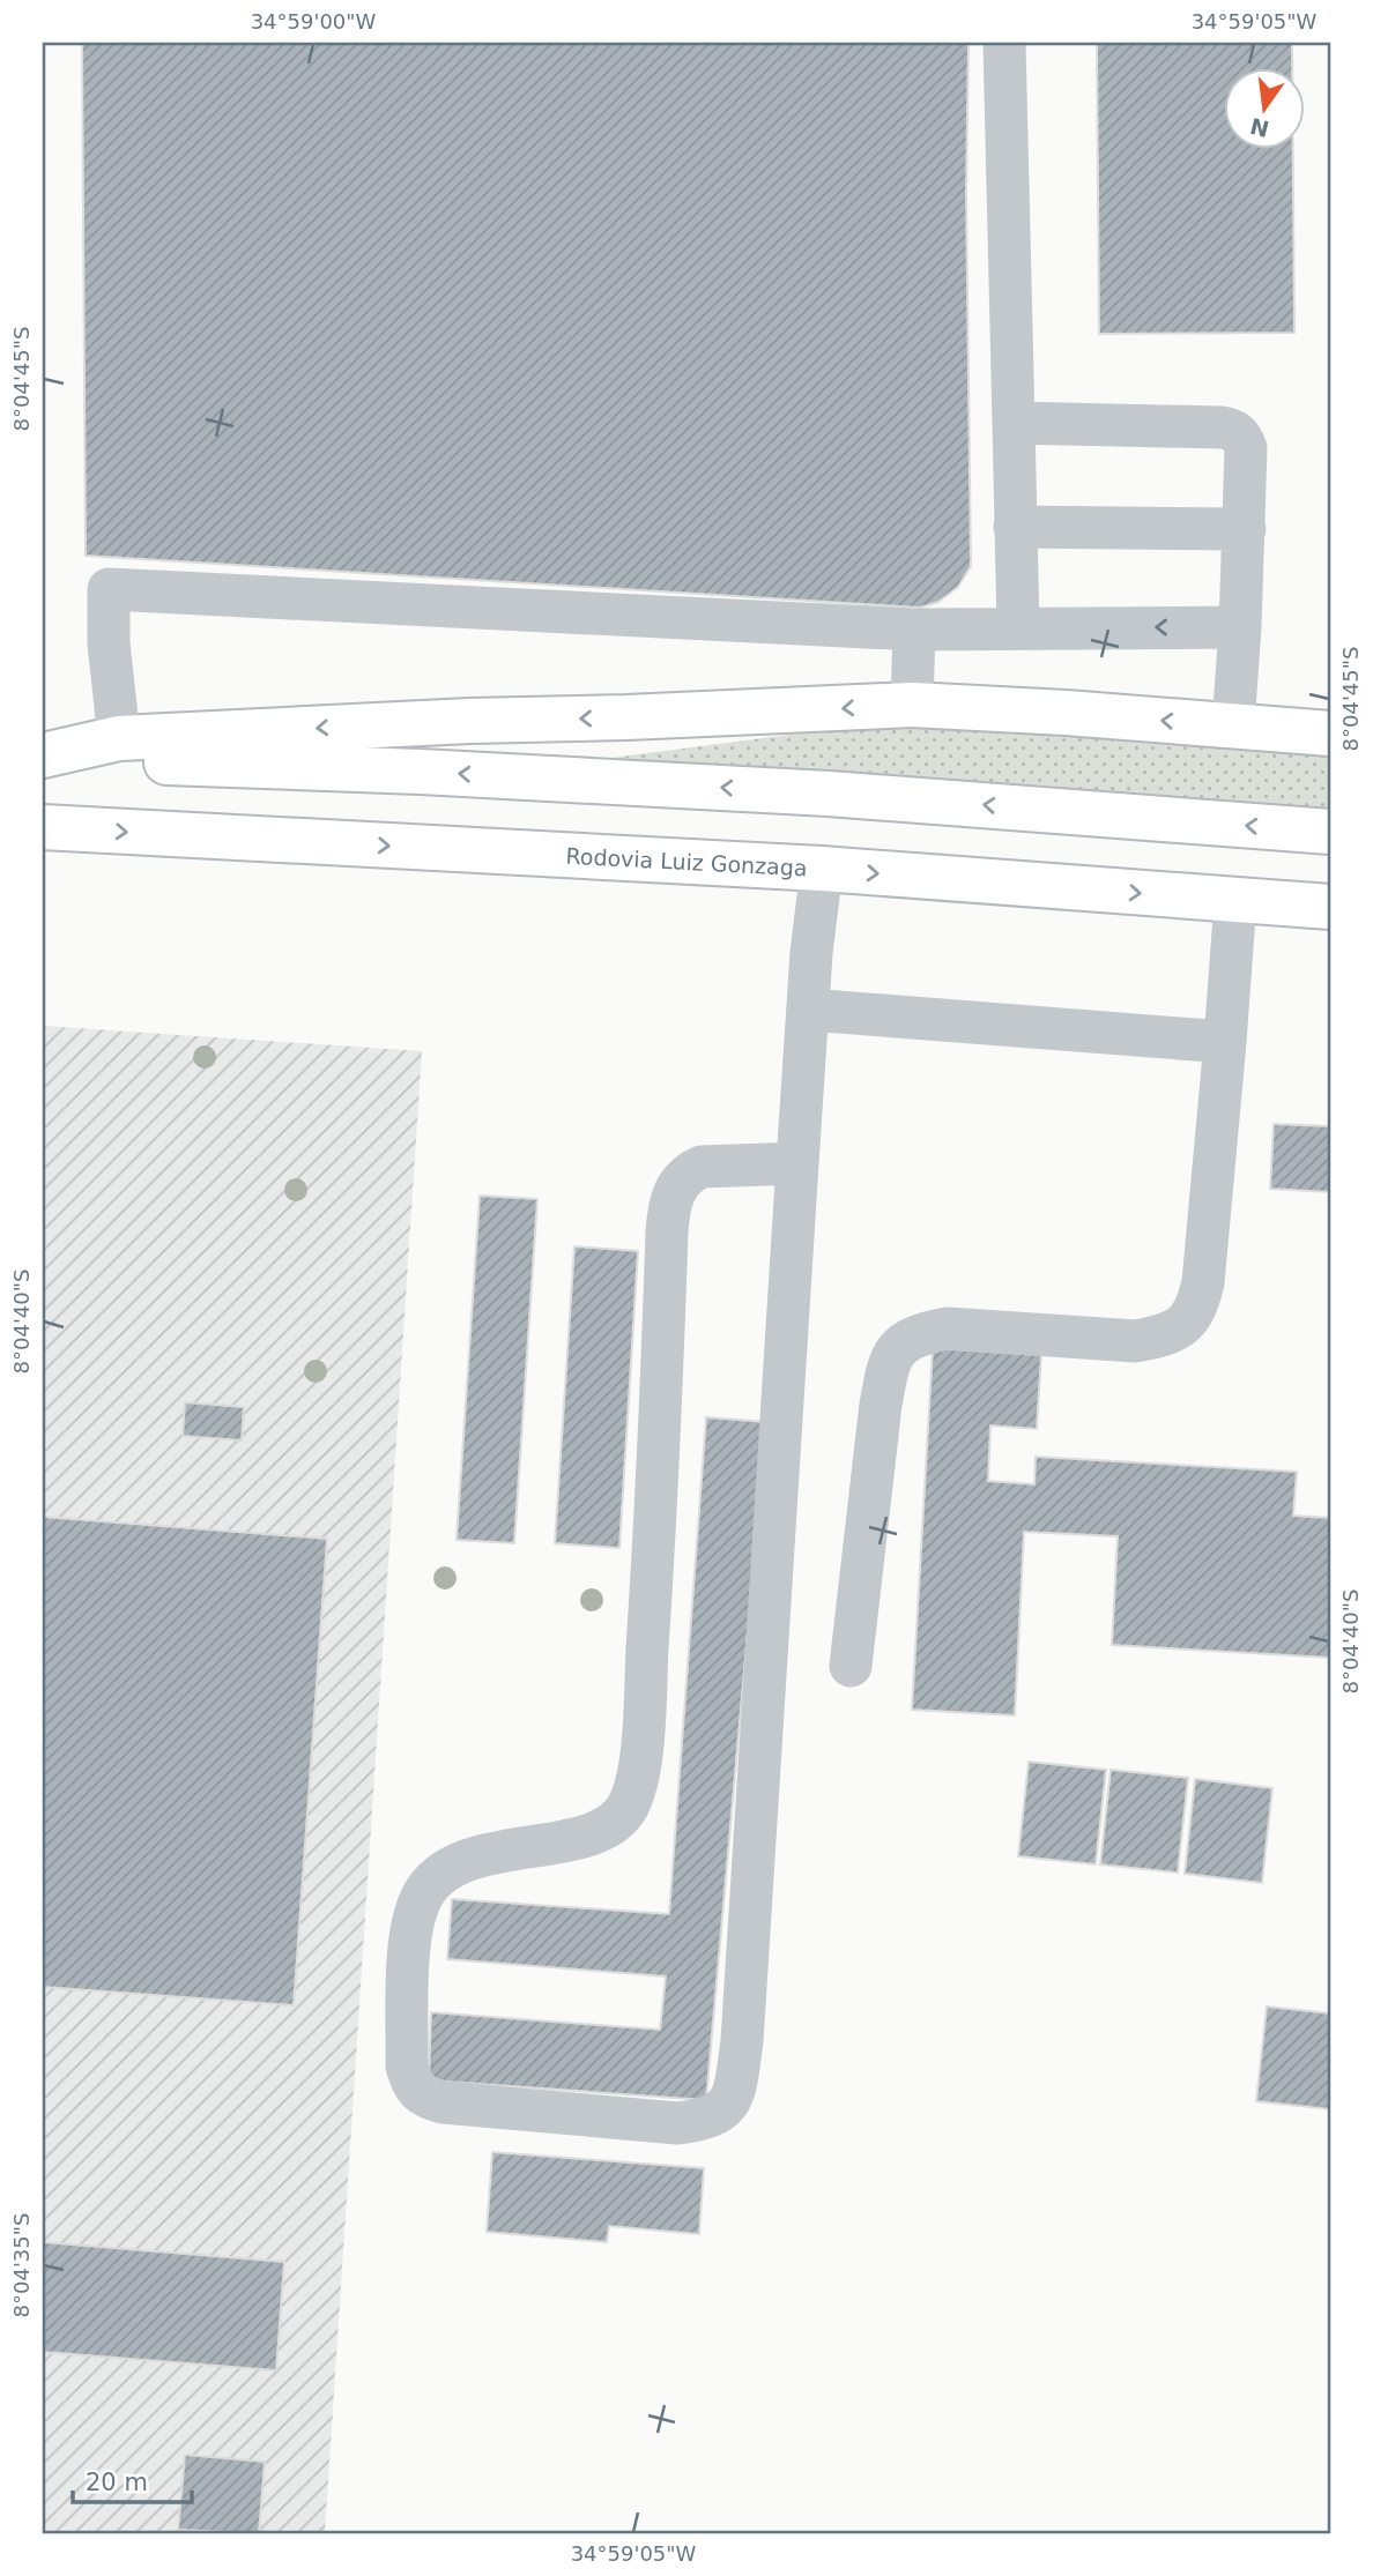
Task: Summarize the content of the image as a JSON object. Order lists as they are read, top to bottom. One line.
{"streets":{"highway":["Rodovia Luiz Gonzaga"]},"scale_bar":"20 m","north":"bottom","coordinates":["34°59'00\"W","34°59'05\"W","8°04'45\"S","8°04'40\"S","8°04'35\"S"]}
